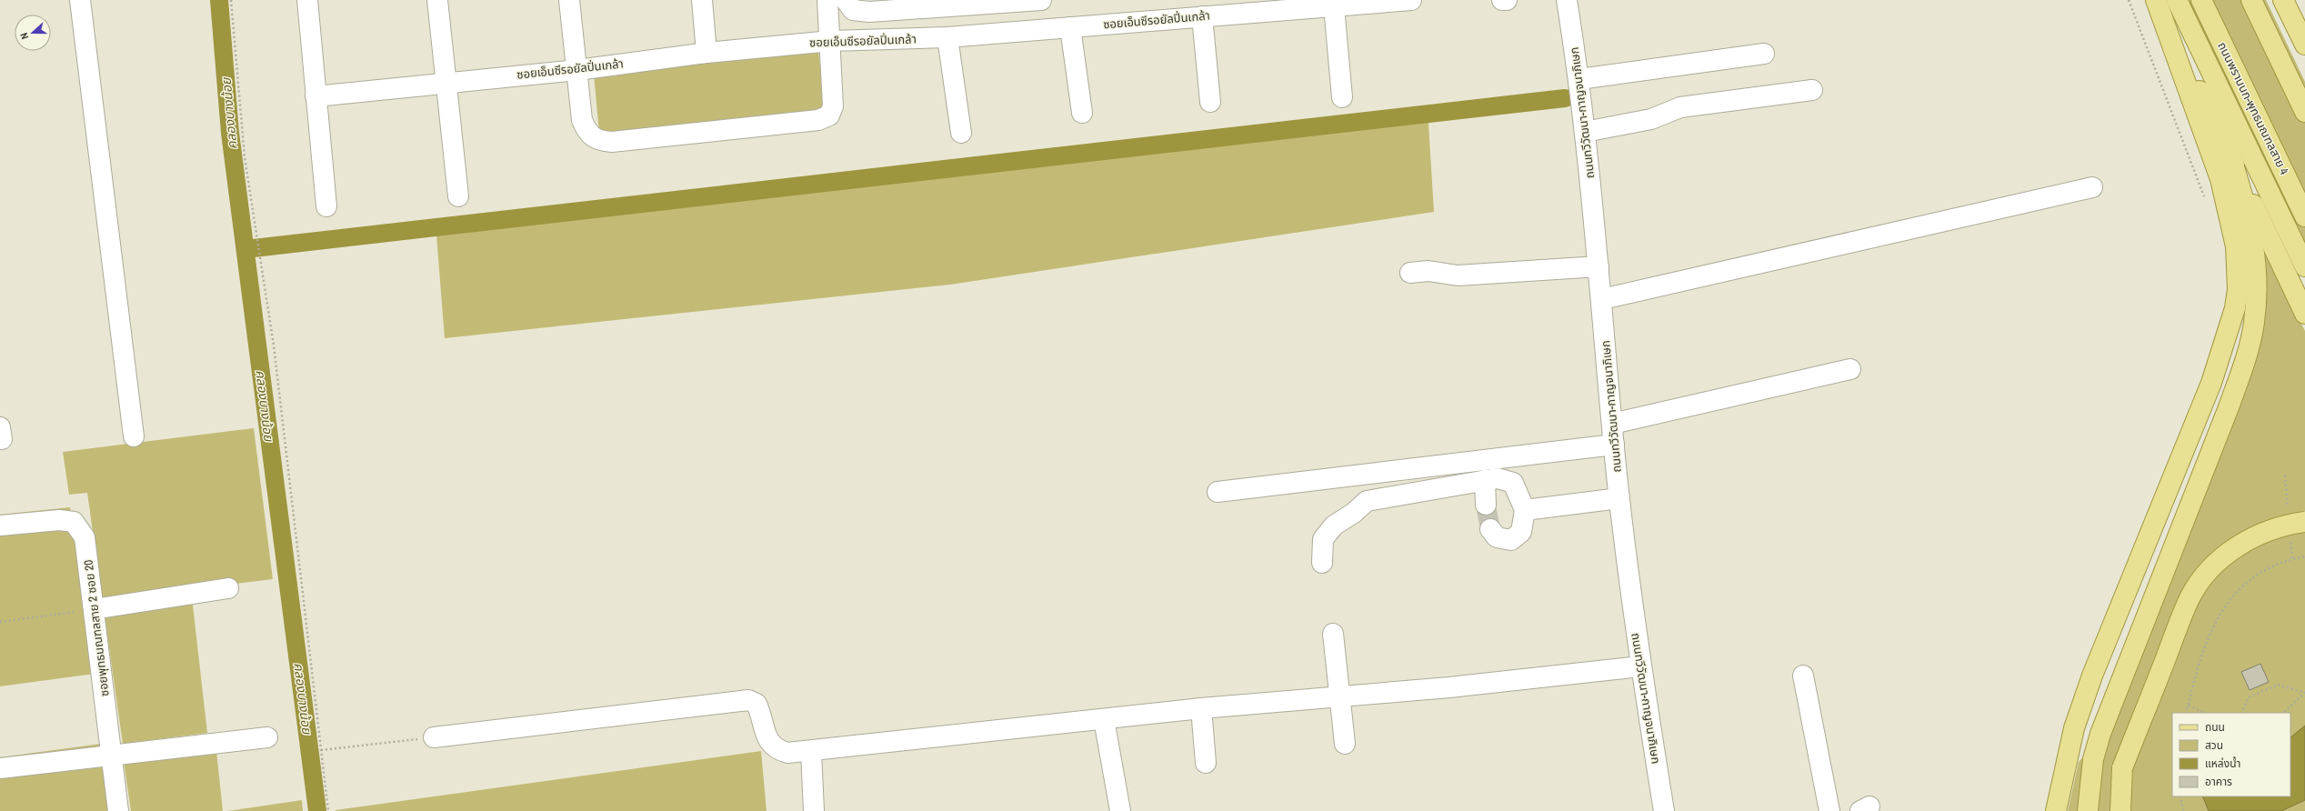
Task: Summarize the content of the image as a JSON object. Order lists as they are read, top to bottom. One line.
{"streets":{"main road":["ถนนพรานนก-พุทธมณฑลสาย 4"],"street":["ซอยเอ็นซีรอยัลปิ่นเกล้า","ถนนทวีวัฒนา-กาญจนาภิเษก","ซอยพุทธมณฑลสาย 2 ซอย 20"]},"water":["คลองบางน้อย"],"legend":["ถนน","สวน","แหล่งน้ำ","อาคาร"],"north":"left"}
